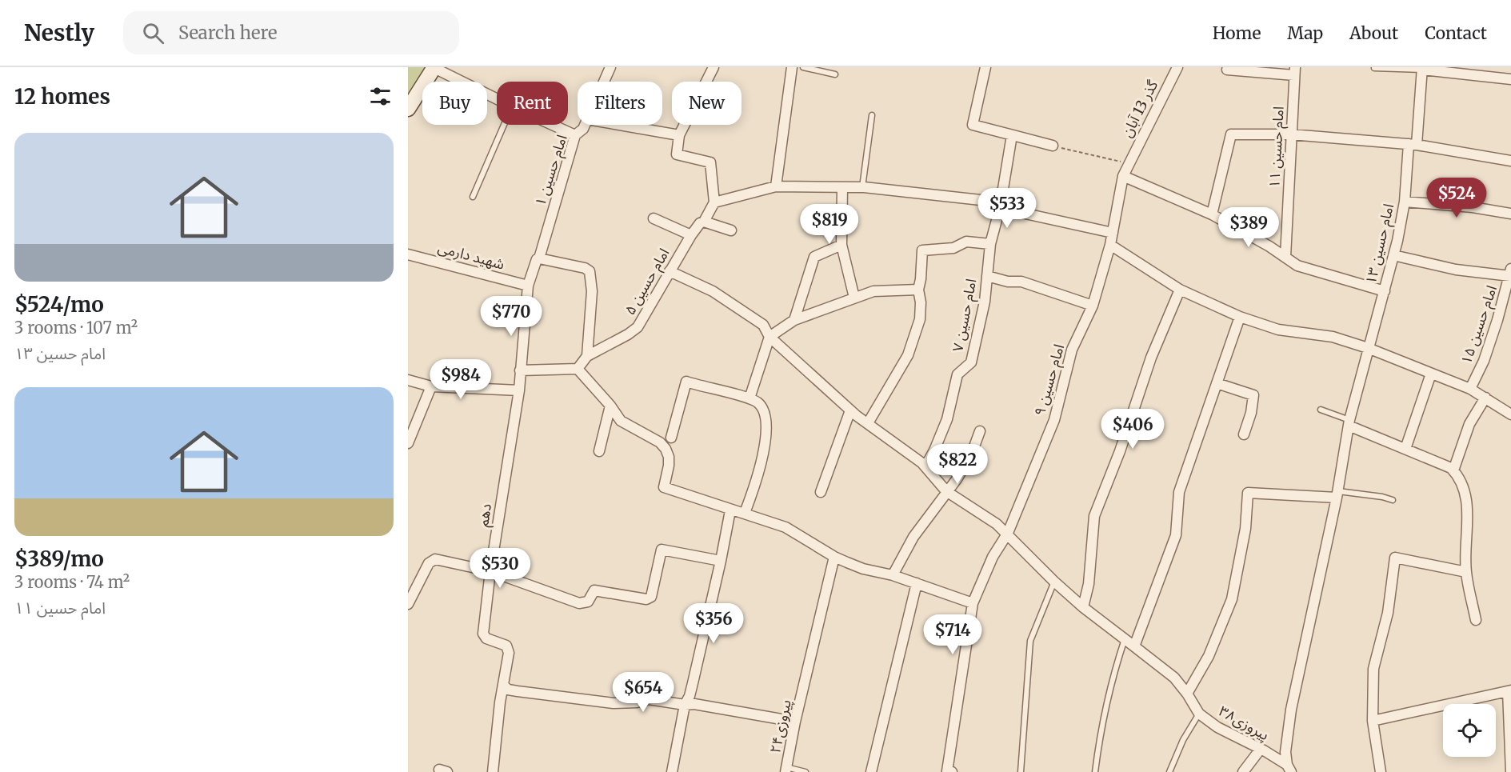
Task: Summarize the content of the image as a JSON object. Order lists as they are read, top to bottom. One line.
{"streets":{"street":["گذر 13 آبان","امام حسین ۱۱","امام حسین ۱","امام حسین ۱۳","شهید دارمی","امام حسین ۵","امام حسین ۷","امام حسین ۱۵","امام حسین ۹","دهم","پیروزی۳۸","پیروزی۲۴"]},"crossings":[["گذر 13 آبان","امام حسین ۹"],["امام حسین ۱","شهید دارمی"],["امام حسین ۱","دهم"],["امام حسین ۱۳","پیروزی۳۸"],["امام حسین ۵","پیروزی۳۸"],["امام حسین ۷","پیروزی۳۸"],["امام حسین ۹","پیروزی۳۸"]],"page":{"header":"Nestly","search":"Search here","nav":["Home","Map","About","Contact"],"heading":"12 homes","chip":["Buy","Rent","Filters","New"],"list":[{"name":"$524/mo","note":"3 rooms · 107 m² · امام حسین ۱۳"},{"name":"$389/mo","note":"3 rooms · 74 m² · امام حسین ۱۱"}],"price":["$524","$533","$819","$389","$770","$984","$406","$822","$530","$356","$714","$654"]}}
